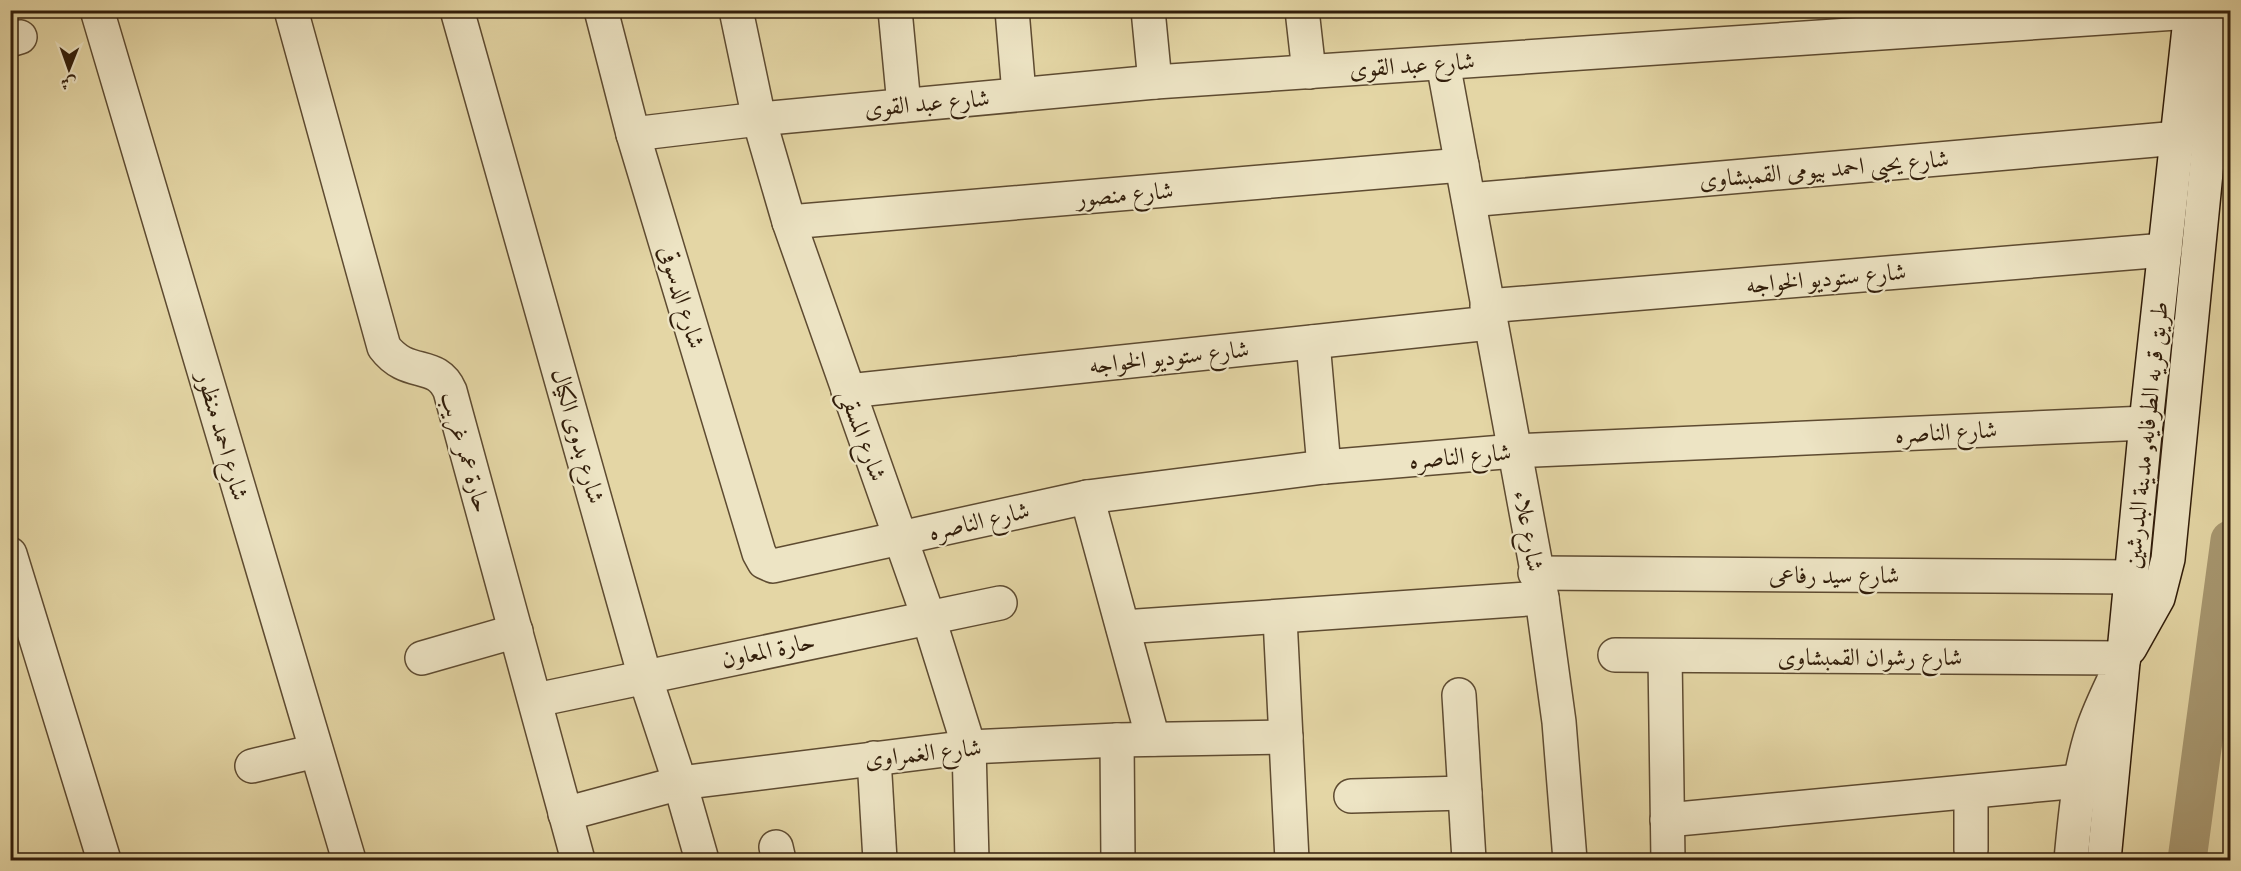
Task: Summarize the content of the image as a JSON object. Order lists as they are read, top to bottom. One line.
{"streets":{"street":["شارع عبد القوى","شارع يحيى احمد بيومى القمبشاوى","شارع منصور","شارع ستوديو الخواجه","شارع الدسوقى","شارع الناصره","شارع المسقى","طريق قريه الطرفايه, مدينة البدرشين","شارع احمد منظور","شارع بدوى الكيال","حارة عمر غريب","شارع علاء","شارع سيد رفاعى","حارة المعاون","شارع رشوان القمبشاوى","شارع الغمراوى"]},"crossings":[["شارع عبد القوى","شارع الدسوقى"],["شارع عبد القوى","شارع المسقى"],["شارع عبد القوى","طريق قريه الطرفايه, مدينة البدرشين"],["شارع عبد القوى","شارع علاء"],["شارع يحيى احمد بيومى القمبشاوى","طريق قريه الطرفايه, مدينة البدرشين"],["شارع يحيى احمد بيومى القمبشاوى","شارع علاء"],["شارع منصور","شارع المسقى"],["شارع منصور","شارع علاء"],["شارع ستوديو الخواجه","شارع المسقى"],["شارع ستوديو الخواجه","طريق قريه الطرفايه, مدينة البدرشين"],["شارع ستوديو الخواجه","شارع علاء"],["شارع الدسوقى","شارع الناصره"],["شارع الناصره","شارع المسقى"],["شارع الناصره","طريق قريه الطرفايه, مدينة البدرشين"],["شارع الناصره","شارع علاء"],["شارع المسقى","حارة المعاون"],["شارع المسقى","شارع الغمراوى"],["طريق قريه الطرفايه, مدينة البدرشين","شارع سيد رفاعى"],["طريق قريه الطرفايه, مدينة البدرشين","شارع رشوان القمبشاوى"],["شارع بدوى الكيال","حارة المعاون"],["شارع بدوى الكيال","شارع الغمراوى"],["حارة عمر غريب","حارة المعاون"],["حارة عمر غريب","شارع الغمراوى"],["شارع علاء","شارع سيد رفاعى"]],"north":"bottom"}
